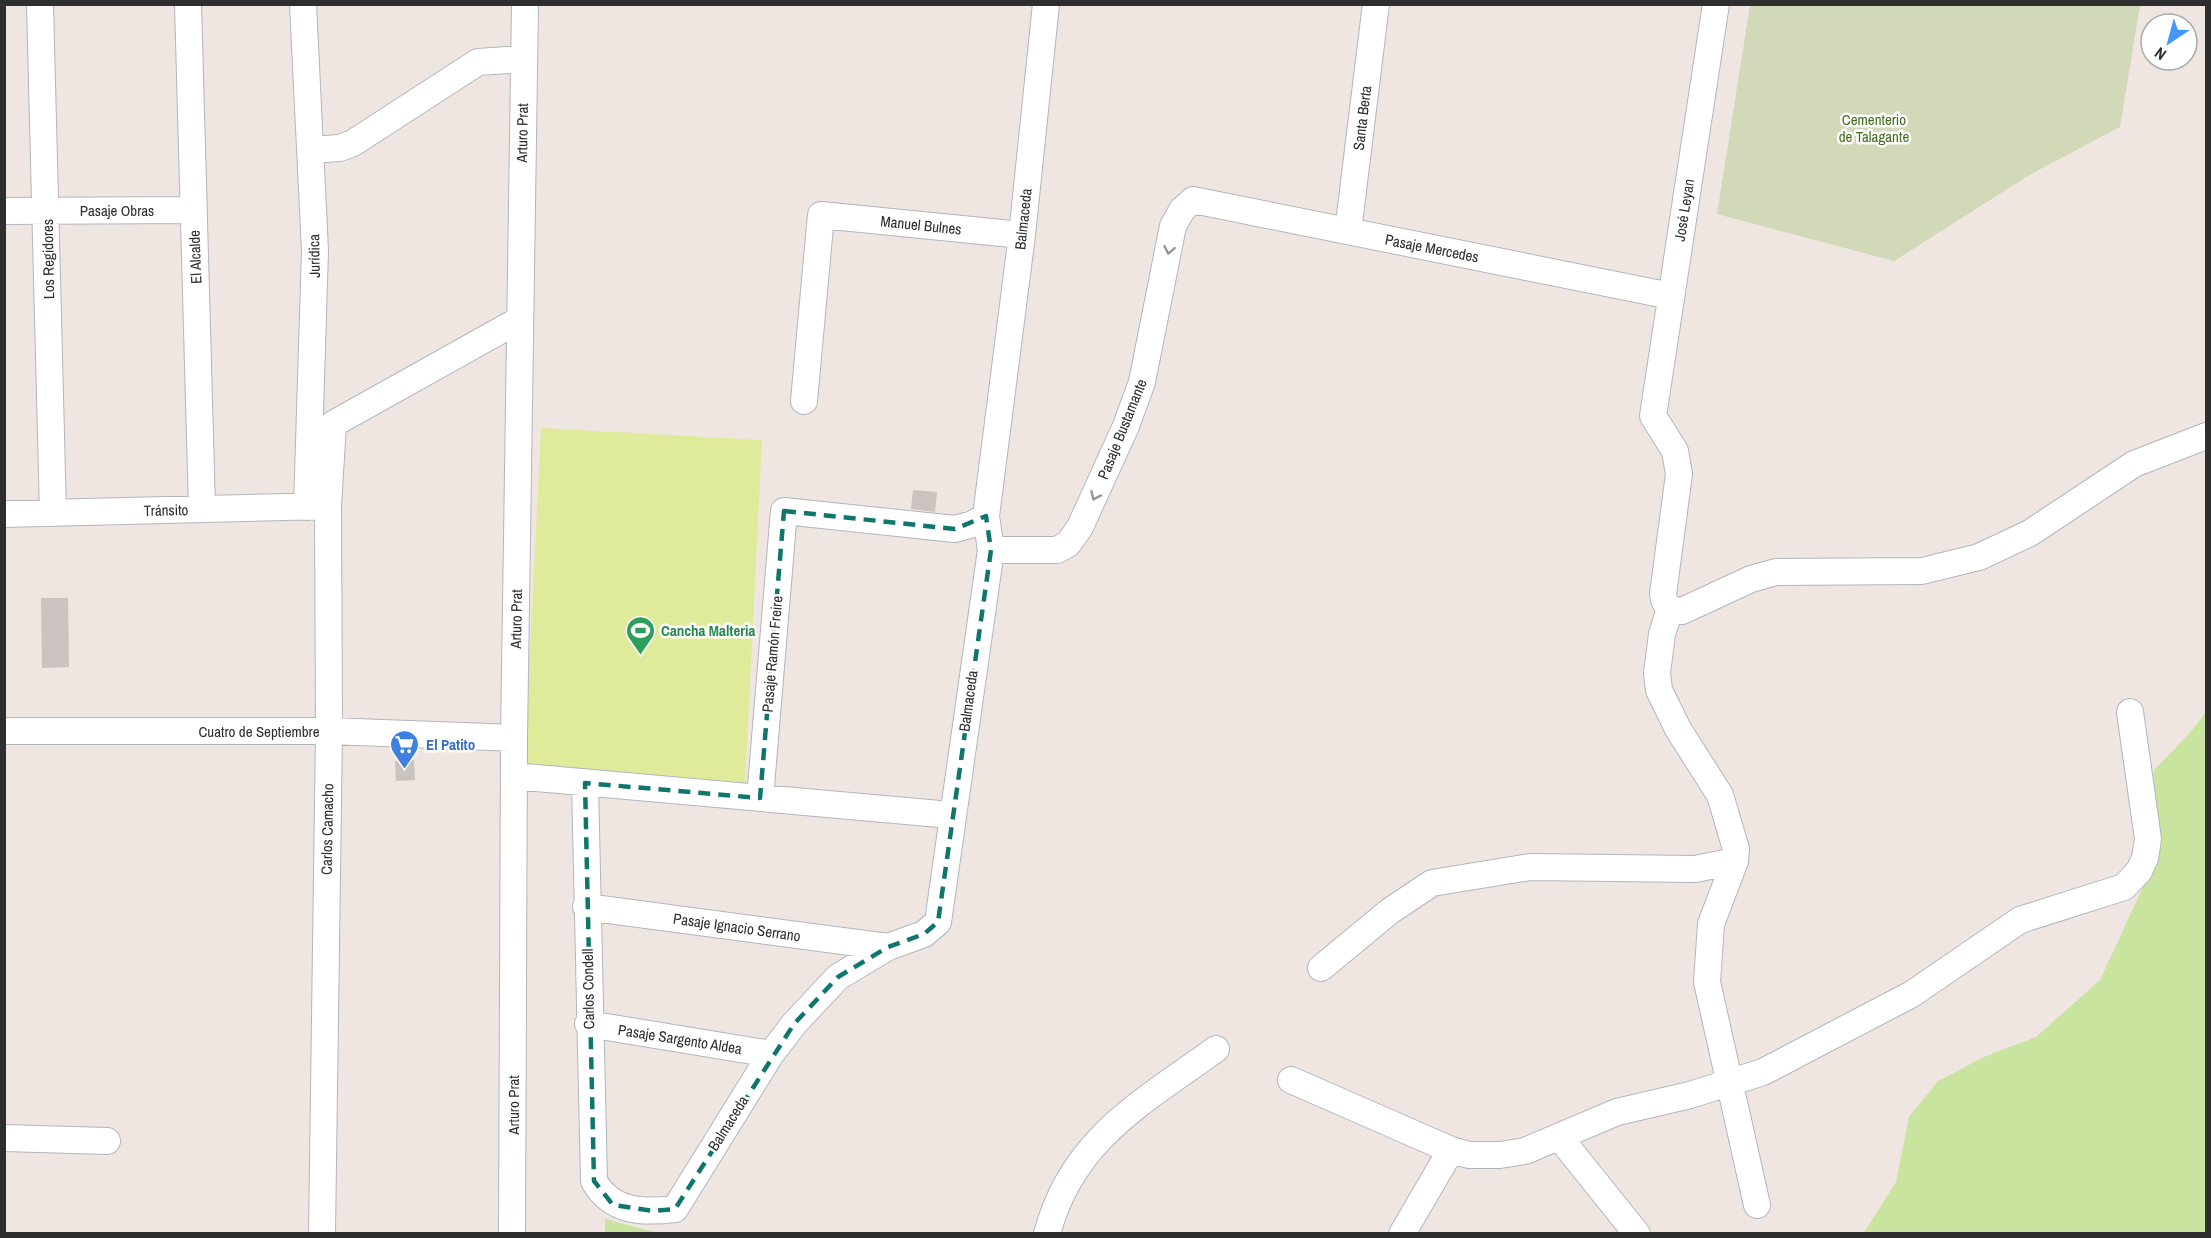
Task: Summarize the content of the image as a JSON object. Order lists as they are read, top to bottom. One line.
{"streets":{"street":["Santa Berta","Arturo Prat","Pasaje Obras","José Leyan","Balmaceda","Manuel Bulnes","Pasaje Mercedes","Jurídica","El Alcalde","Los Regidores","Pasaje Bustamante","Tránsito","Pasaje Ramón Freire","Cuatro de Septiembre","Carlos Camacho","Pasaje Ignacio Serrano","Carlos Condell","Pasaje Sargento Aldea"]},"crossings":[["Santa Berta","Pasaje Mercedes"],["Arturo Prat","Cuatro de Septiembre"],["Arturo Prat","Carlos Camacho"],["Pasaje Obras","El Alcalde"],["Pasaje Obras","Los Regidores"],["José Leyan","Pasaje Mercedes"],["Balmaceda","Manuel Bulnes"],["Balmaceda","Pasaje Bustamante"],["Balmaceda","Pasaje Ramón Freire"],["Balmaceda","Pasaje Ignacio Serrano"],["Balmaceda","Carlos Condell"],["Balmaceda","Pasaje Sargento Aldea"],["Pasaje Mercedes","Pasaje Bustamante"],["Jurídica","Tránsito"],["Jurídica","Carlos Camacho"],["El Alcalde","Tránsito"],["Los Regidores","Tránsito"],["Tránsito","Carlos Camacho"],["Cuatro de Septiembre","Carlos Camacho"],["Pasaje Ignacio Serrano","Carlos Condell"],["Carlos Condell","Pasaje Sargento Aldea"]],"one_way":["Pasaje Bustamante"],"parks":["Cementerio de Talagante"],"places":{"sports":["Cancha Malteria"],"supermarket":["El Patito"]},"north":"bottom left"}
